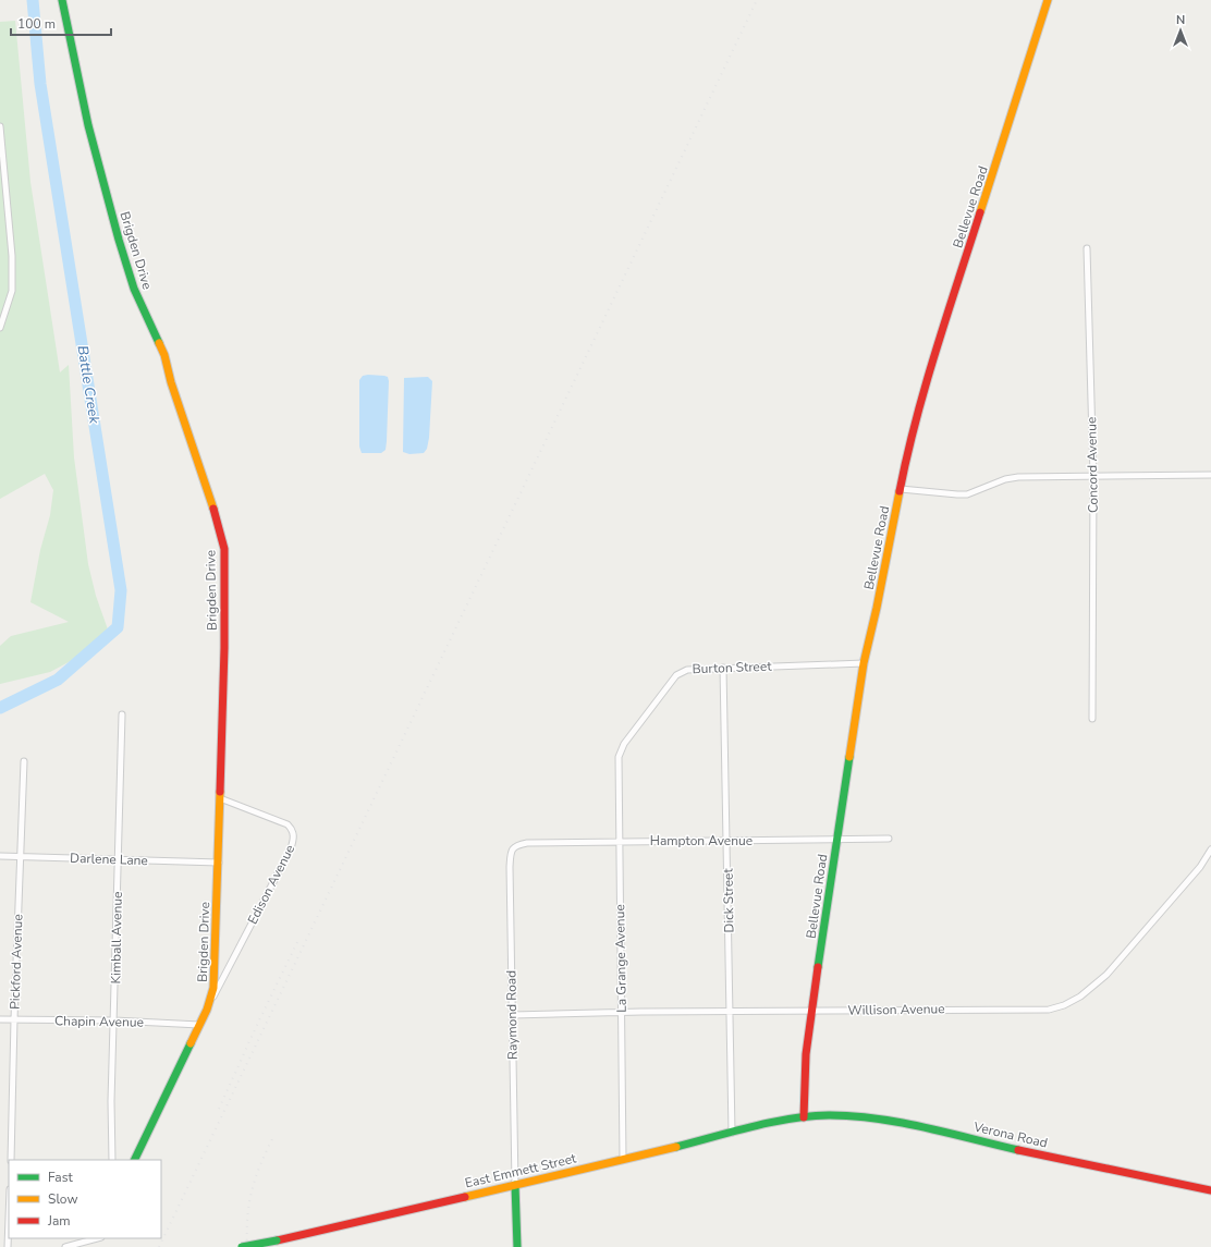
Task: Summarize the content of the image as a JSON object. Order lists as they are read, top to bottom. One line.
{"streets":{"street":["Bellevue Road","Brigden Drive","Concord Avenue","Burton Street","Hampton Avenue","Darlene Lane","Edison Avenue","Dick Street","Kimball Avenue","La Grange Avenue","Pickford Avenue","Willison Avenue","Raymond Road","Chapin Avenue","Verona Road","East Emmett Street"]},"crossings":[["Bellevue Road","Burton Street"],["Bellevue Road","Hampton Avenue"],["Bellevue Road","Willison Avenue"],["Bellevue Road","Verona Road"],["Bellevue Road","East Emmett Street"],["Brigden Drive","Darlene Lane"],["Brigden Drive","Edison Avenue"],["Brigden Drive","Chapin Avenue"],["Burton Street","Dick Street"],["Burton Street","La Grange Avenue"],["Hampton Avenue","Dick Street"],["Hampton Avenue","La Grange Avenue"],["Hampton Avenue","Raymond Road"],["Darlene Lane","Kimball Avenue"],["Darlene Lane","Pickford Avenue"],["Dick Street","Willison Avenue"],["Dick Street","East Emmett Street"],["Kimball Avenue","Chapin Avenue"],["La Grange Avenue","Willison Avenue"],["La Grange Avenue","East Emmett Street"],["Pickford Avenue","Chapin Avenue"],["Willison Avenue","Raymond Road"],["Raymond Road","East Emmett Street"],["Verona Road","East Emmett Street"]],"water":["Battle Creek"],"legend":["Fast","Slow","Jam"],"scale_bar":"100 m","north":"top"}
